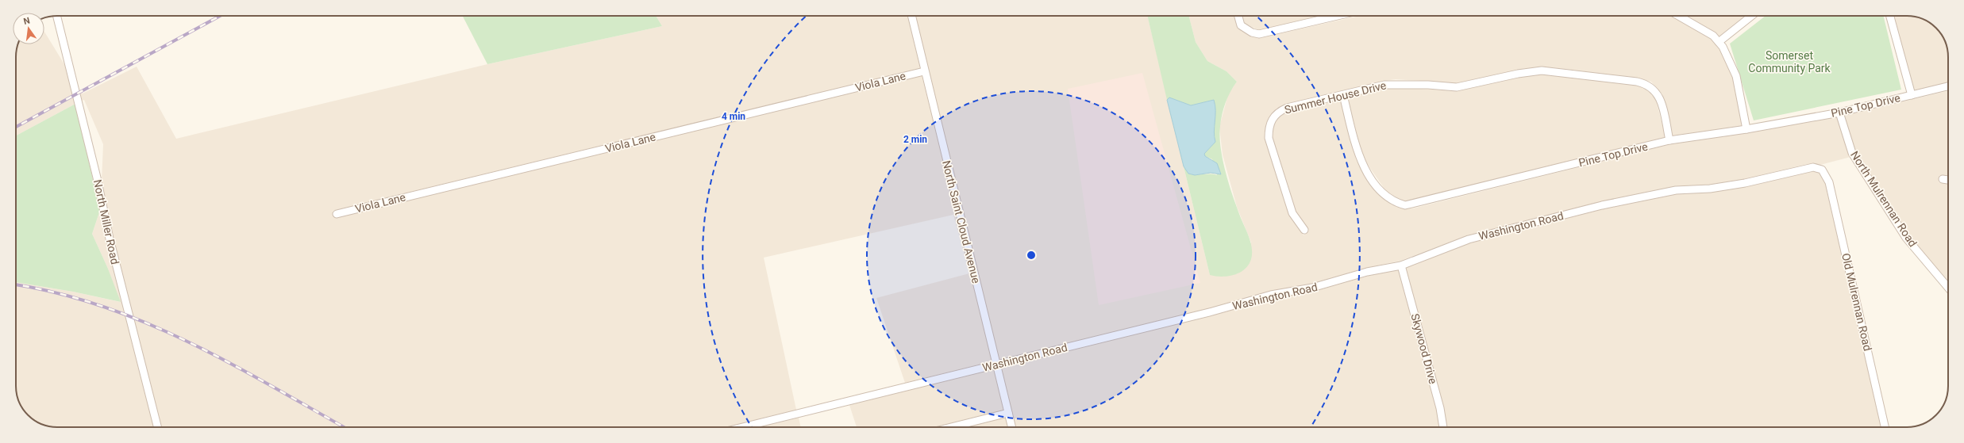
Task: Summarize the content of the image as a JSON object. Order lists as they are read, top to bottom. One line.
{"streets":{"street":["Viola Lane","Summer House Drive","Pine Top Drive","North Mulrennan Road","North Miller Road","North Saint Cloud Avenue","Washington Road","Old Mulrennan Road","Skywood Drive"]},"crossings":[["Viola Lane","North Saint Cloud Avenue"],["Summer House Drive","Pine Top Drive"],["Pine Top Drive","North Mulrennan Road"],["North Saint Cloud Avenue","Washington Road"],["Washington Road","Old Mulrennan Road"],["Washington Road","Skywood Drive"]],"parks":["Somerset Community Park"],"north":"top","rings":["4 min","2 min"]}
